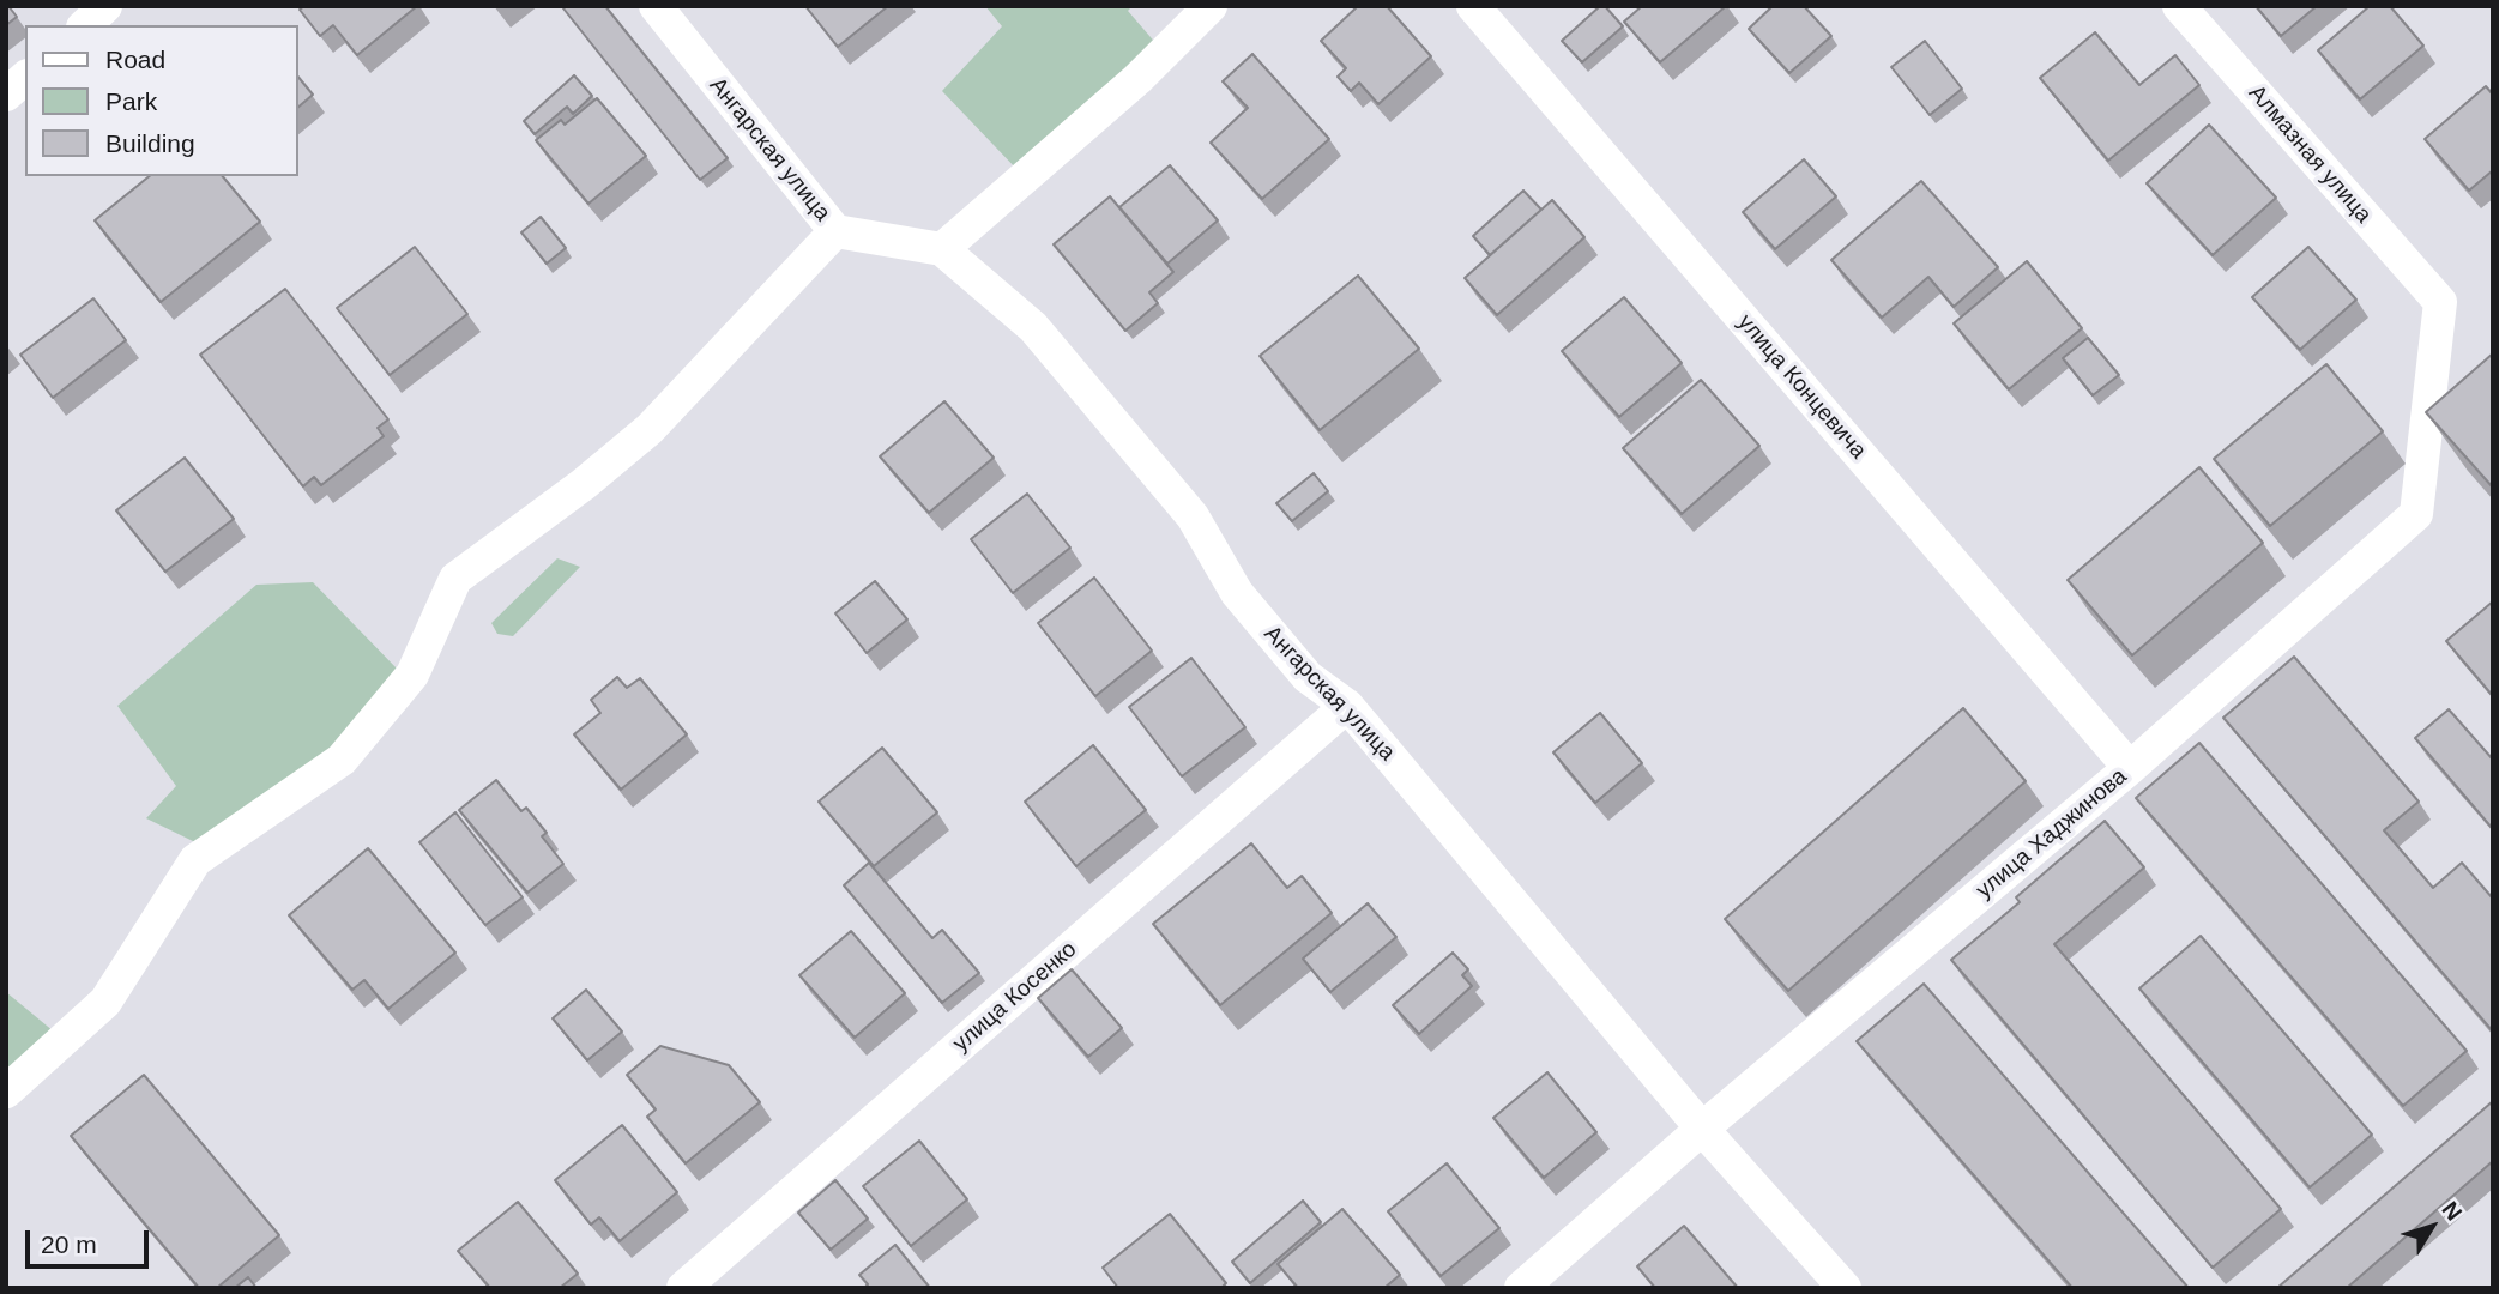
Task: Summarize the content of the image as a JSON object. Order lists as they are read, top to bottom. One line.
{"streets":{"street":["Ангарская улица","Алмазная улица","улица Концевича","улица Хаджинова","улица Косенко"]},"crossings":[["Ангарская улица","улица Хаджинова"],["Ангарская улица","улица Косенко"],["Алмазная улица","улица Хаджинова"],["улица Концевича","улица Хаджинова"]],"legend":["Road","Park","Building"],"scale_bar":"20 m","north":"top right"}
